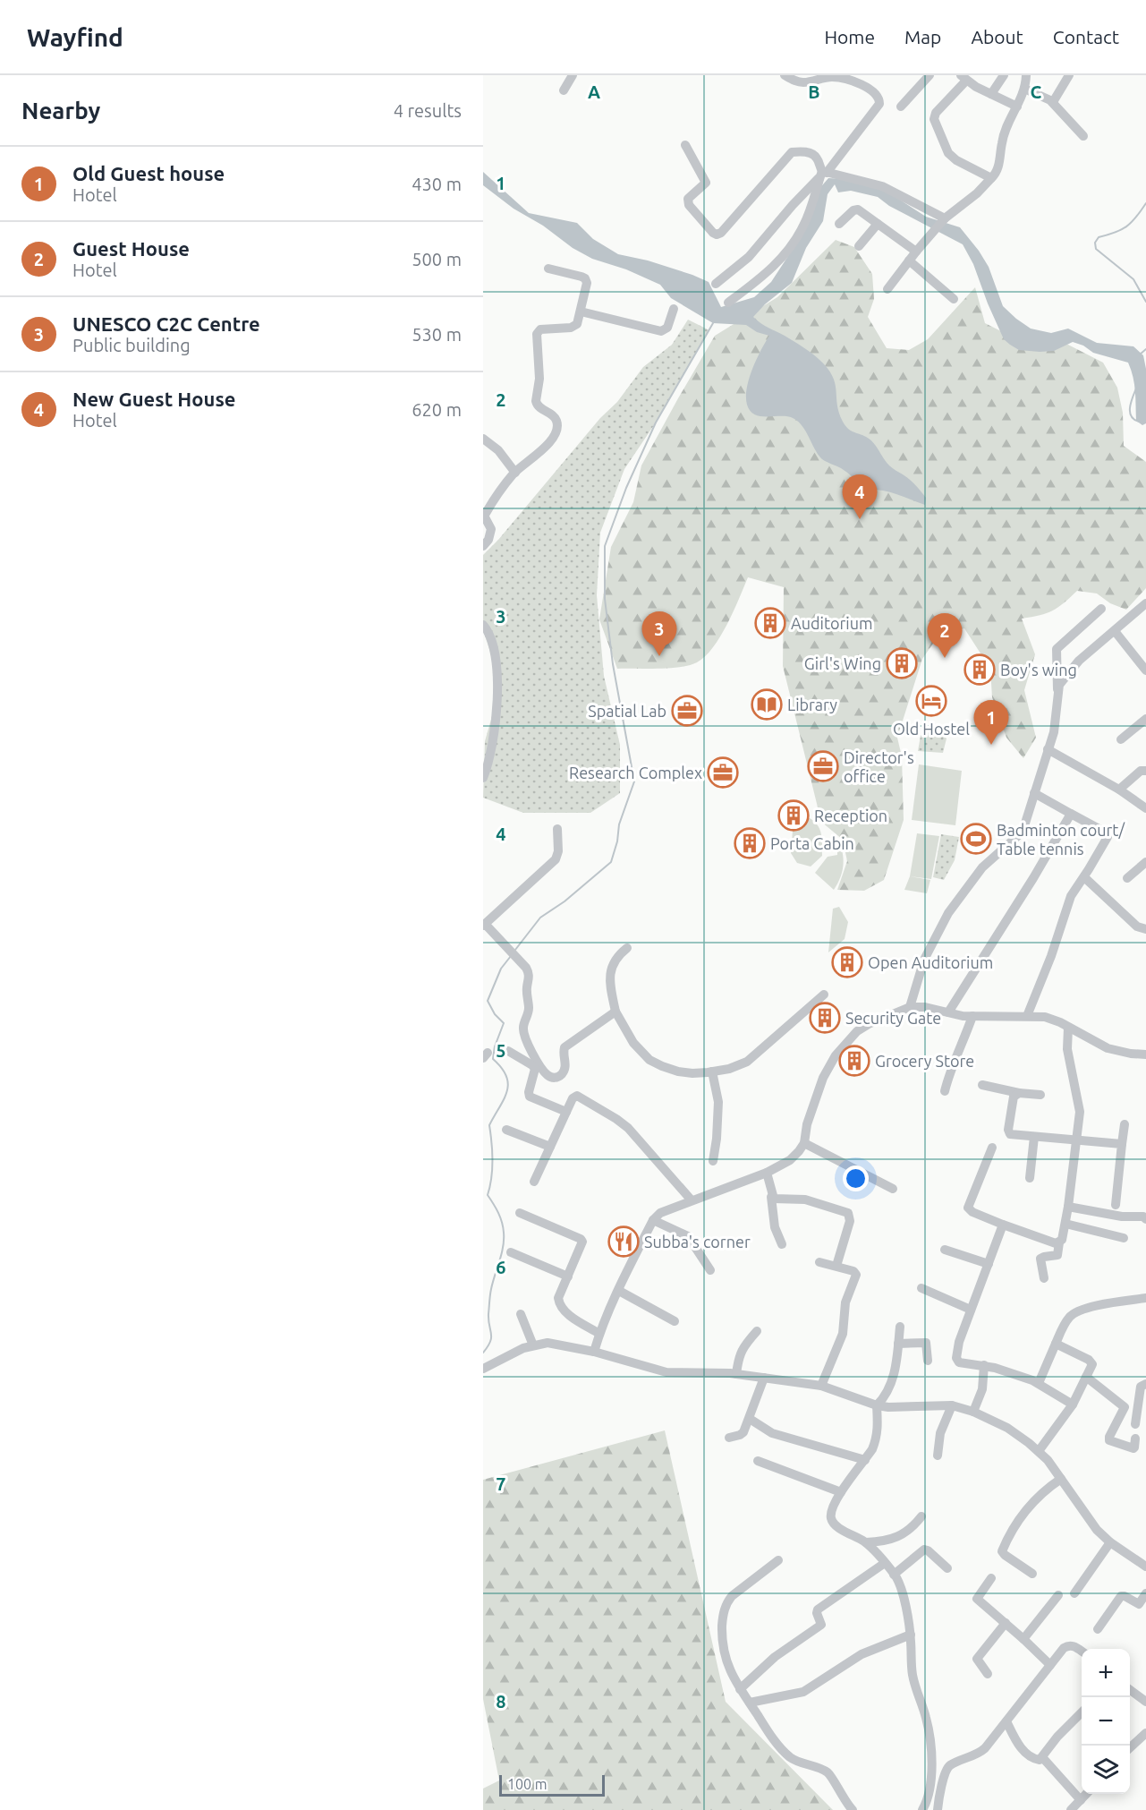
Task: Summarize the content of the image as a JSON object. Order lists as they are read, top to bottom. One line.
{"places":{"building":["Auditorium","Girl's Wing","Boy's wing","Reception","Porta Cabin","Open Auditorium","Security Gate","Grocery Store"],"hotel":["Old Hostel"],"library":["Library"],"office":["Spatial Lab","Director's office","Research Complex"],"sports":["Badminton court/ Table tennis"],"restaurant":["Subba's corner"]},"scale_bar":"100 m","page":{"header":"Wayfind","nav":["Home","Map","About","Contact"],"heading":["Nearby","4 results"],"list":[{"mark":"1","name":"Old Guest house","note":"Hotel","value":"430 m"},{"mark":"2","name":"Guest House","note":"Hotel","value":"500 m"},{"mark":"3","name":"UNESCO C2C Centre","note":"Public building","value":"530 m"},{"mark":"4","name":"New Guest House","note":"Hotel","value":"620 m"}],"pins":["4","3","2","1"],"map_buttons":["+","−"],"scale":"100 m"},"grid":{"columns":["A","B","C"],"rows":["1","2","3","4","5","6","7","8"]}}
